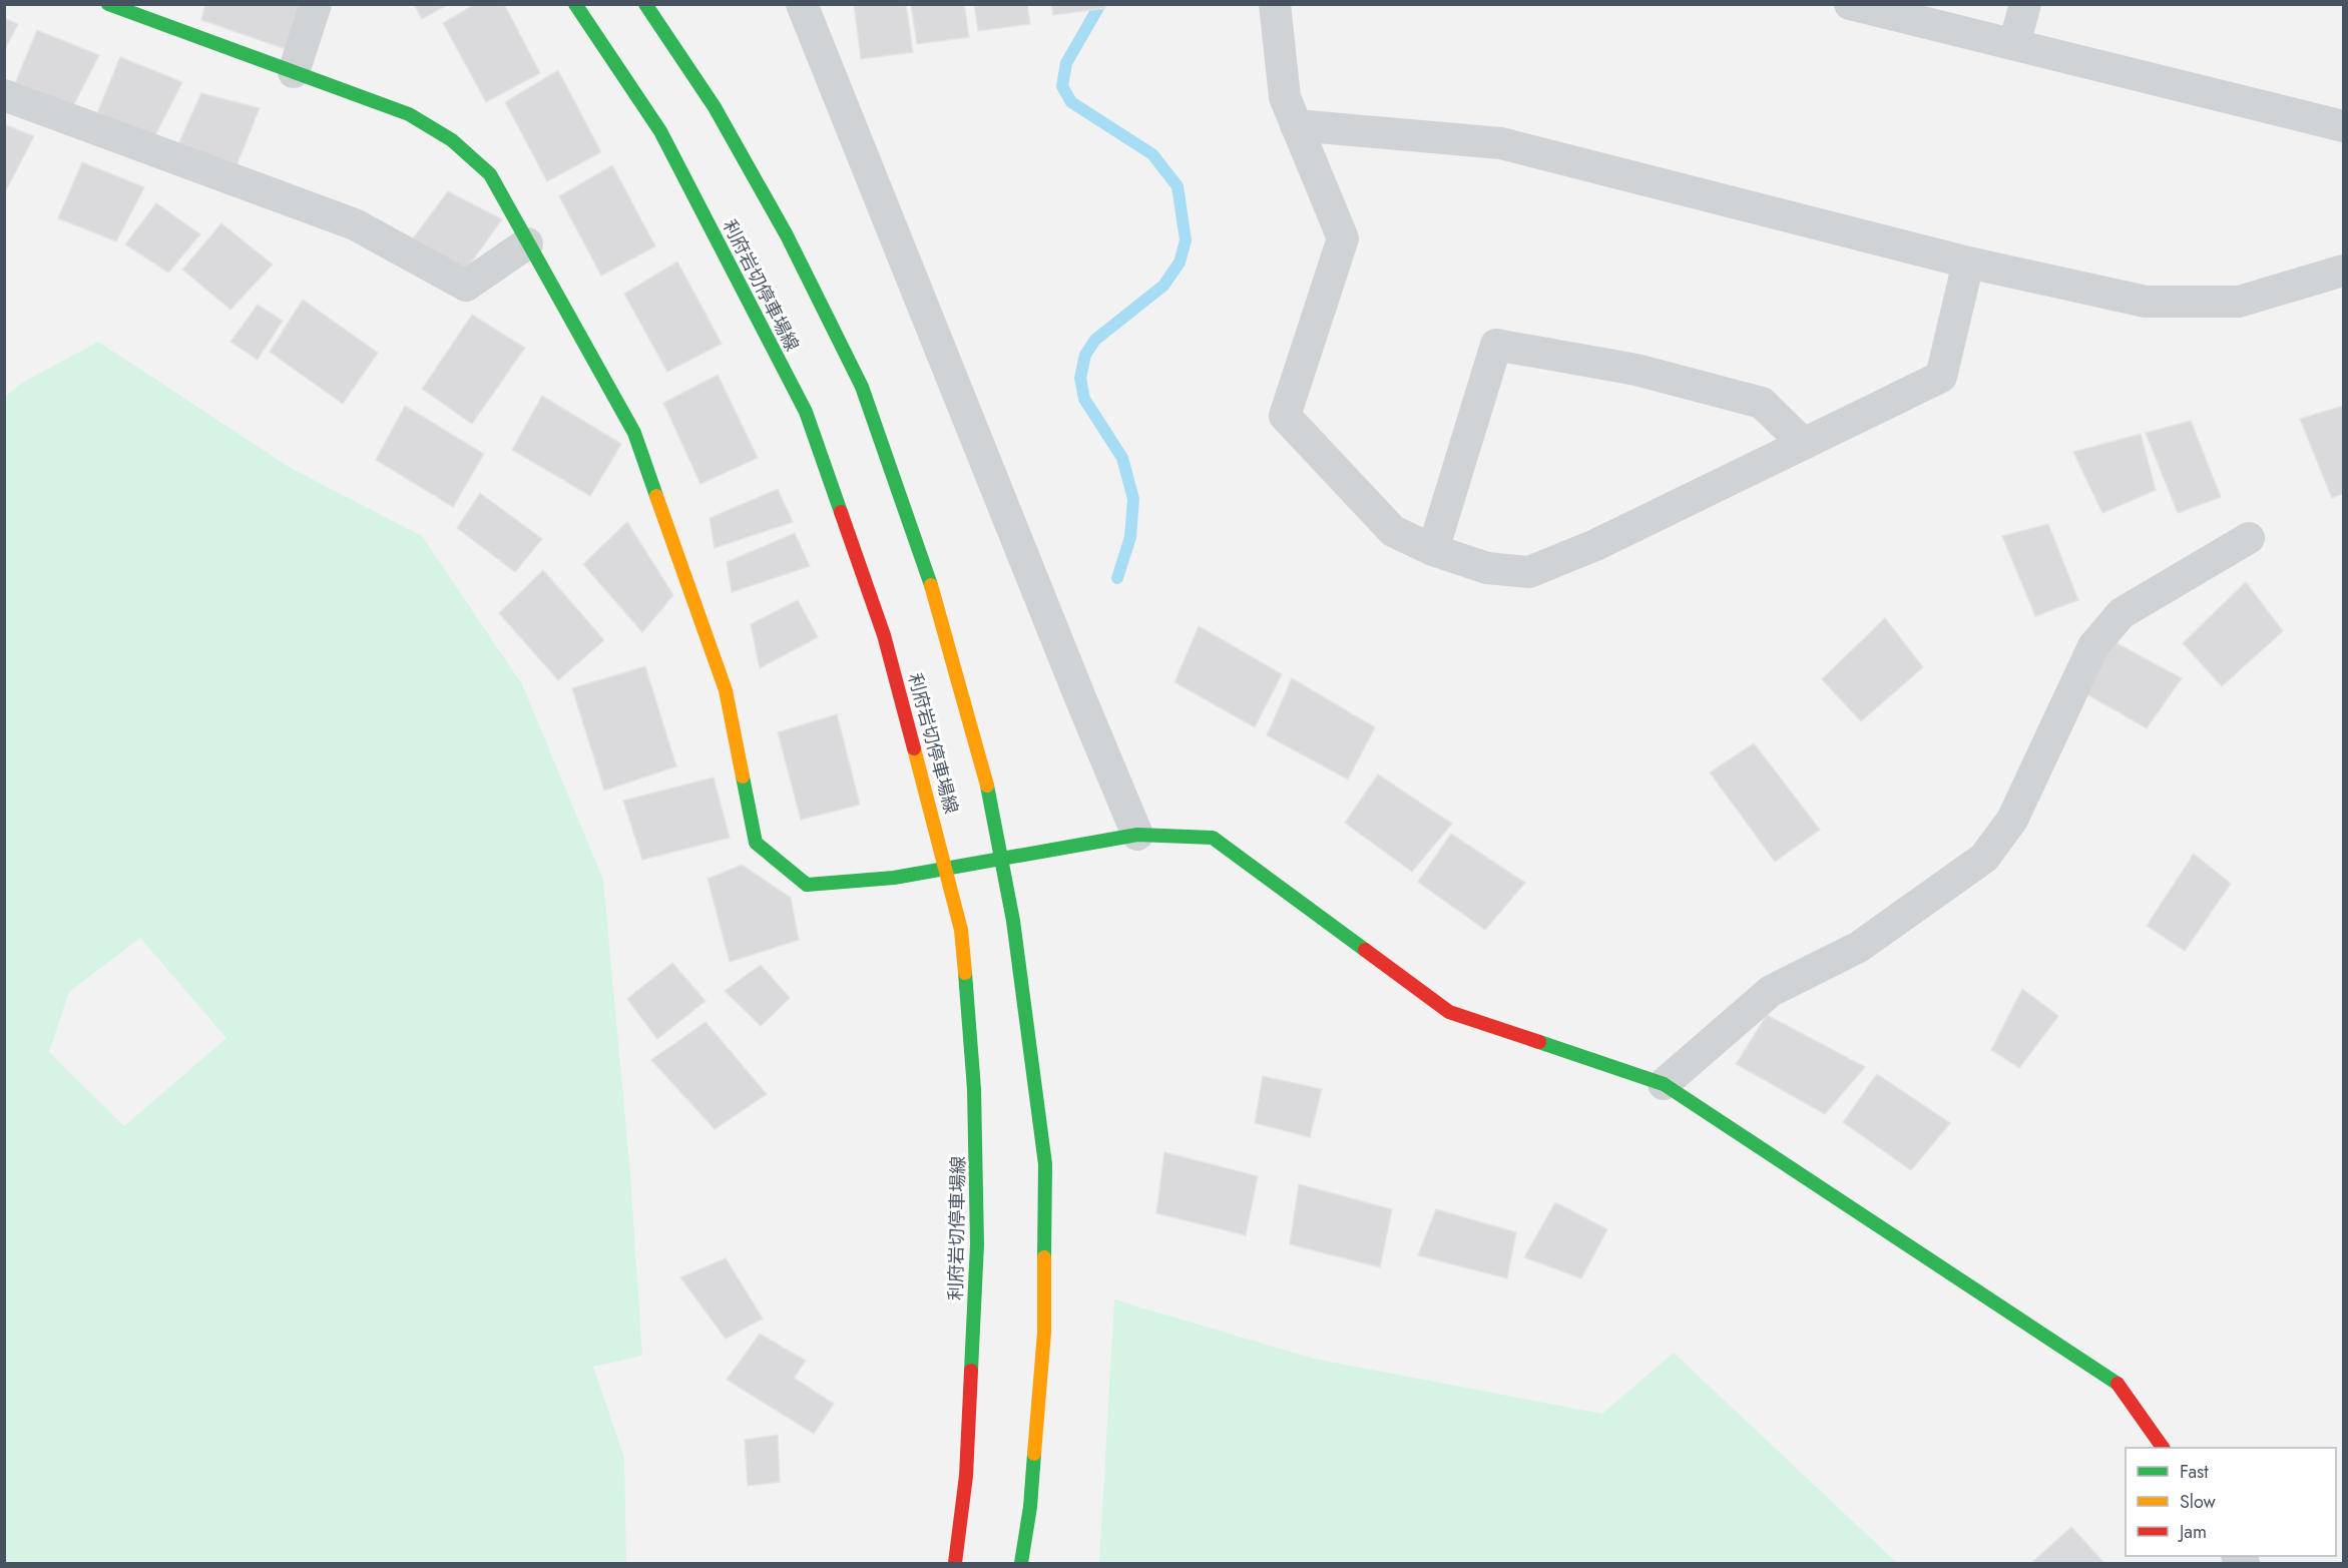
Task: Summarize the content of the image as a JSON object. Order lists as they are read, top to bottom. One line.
{"streets":{"main road":["利府岩切停車場線"]},"legend":["Fast","Slow","Jam"]}
